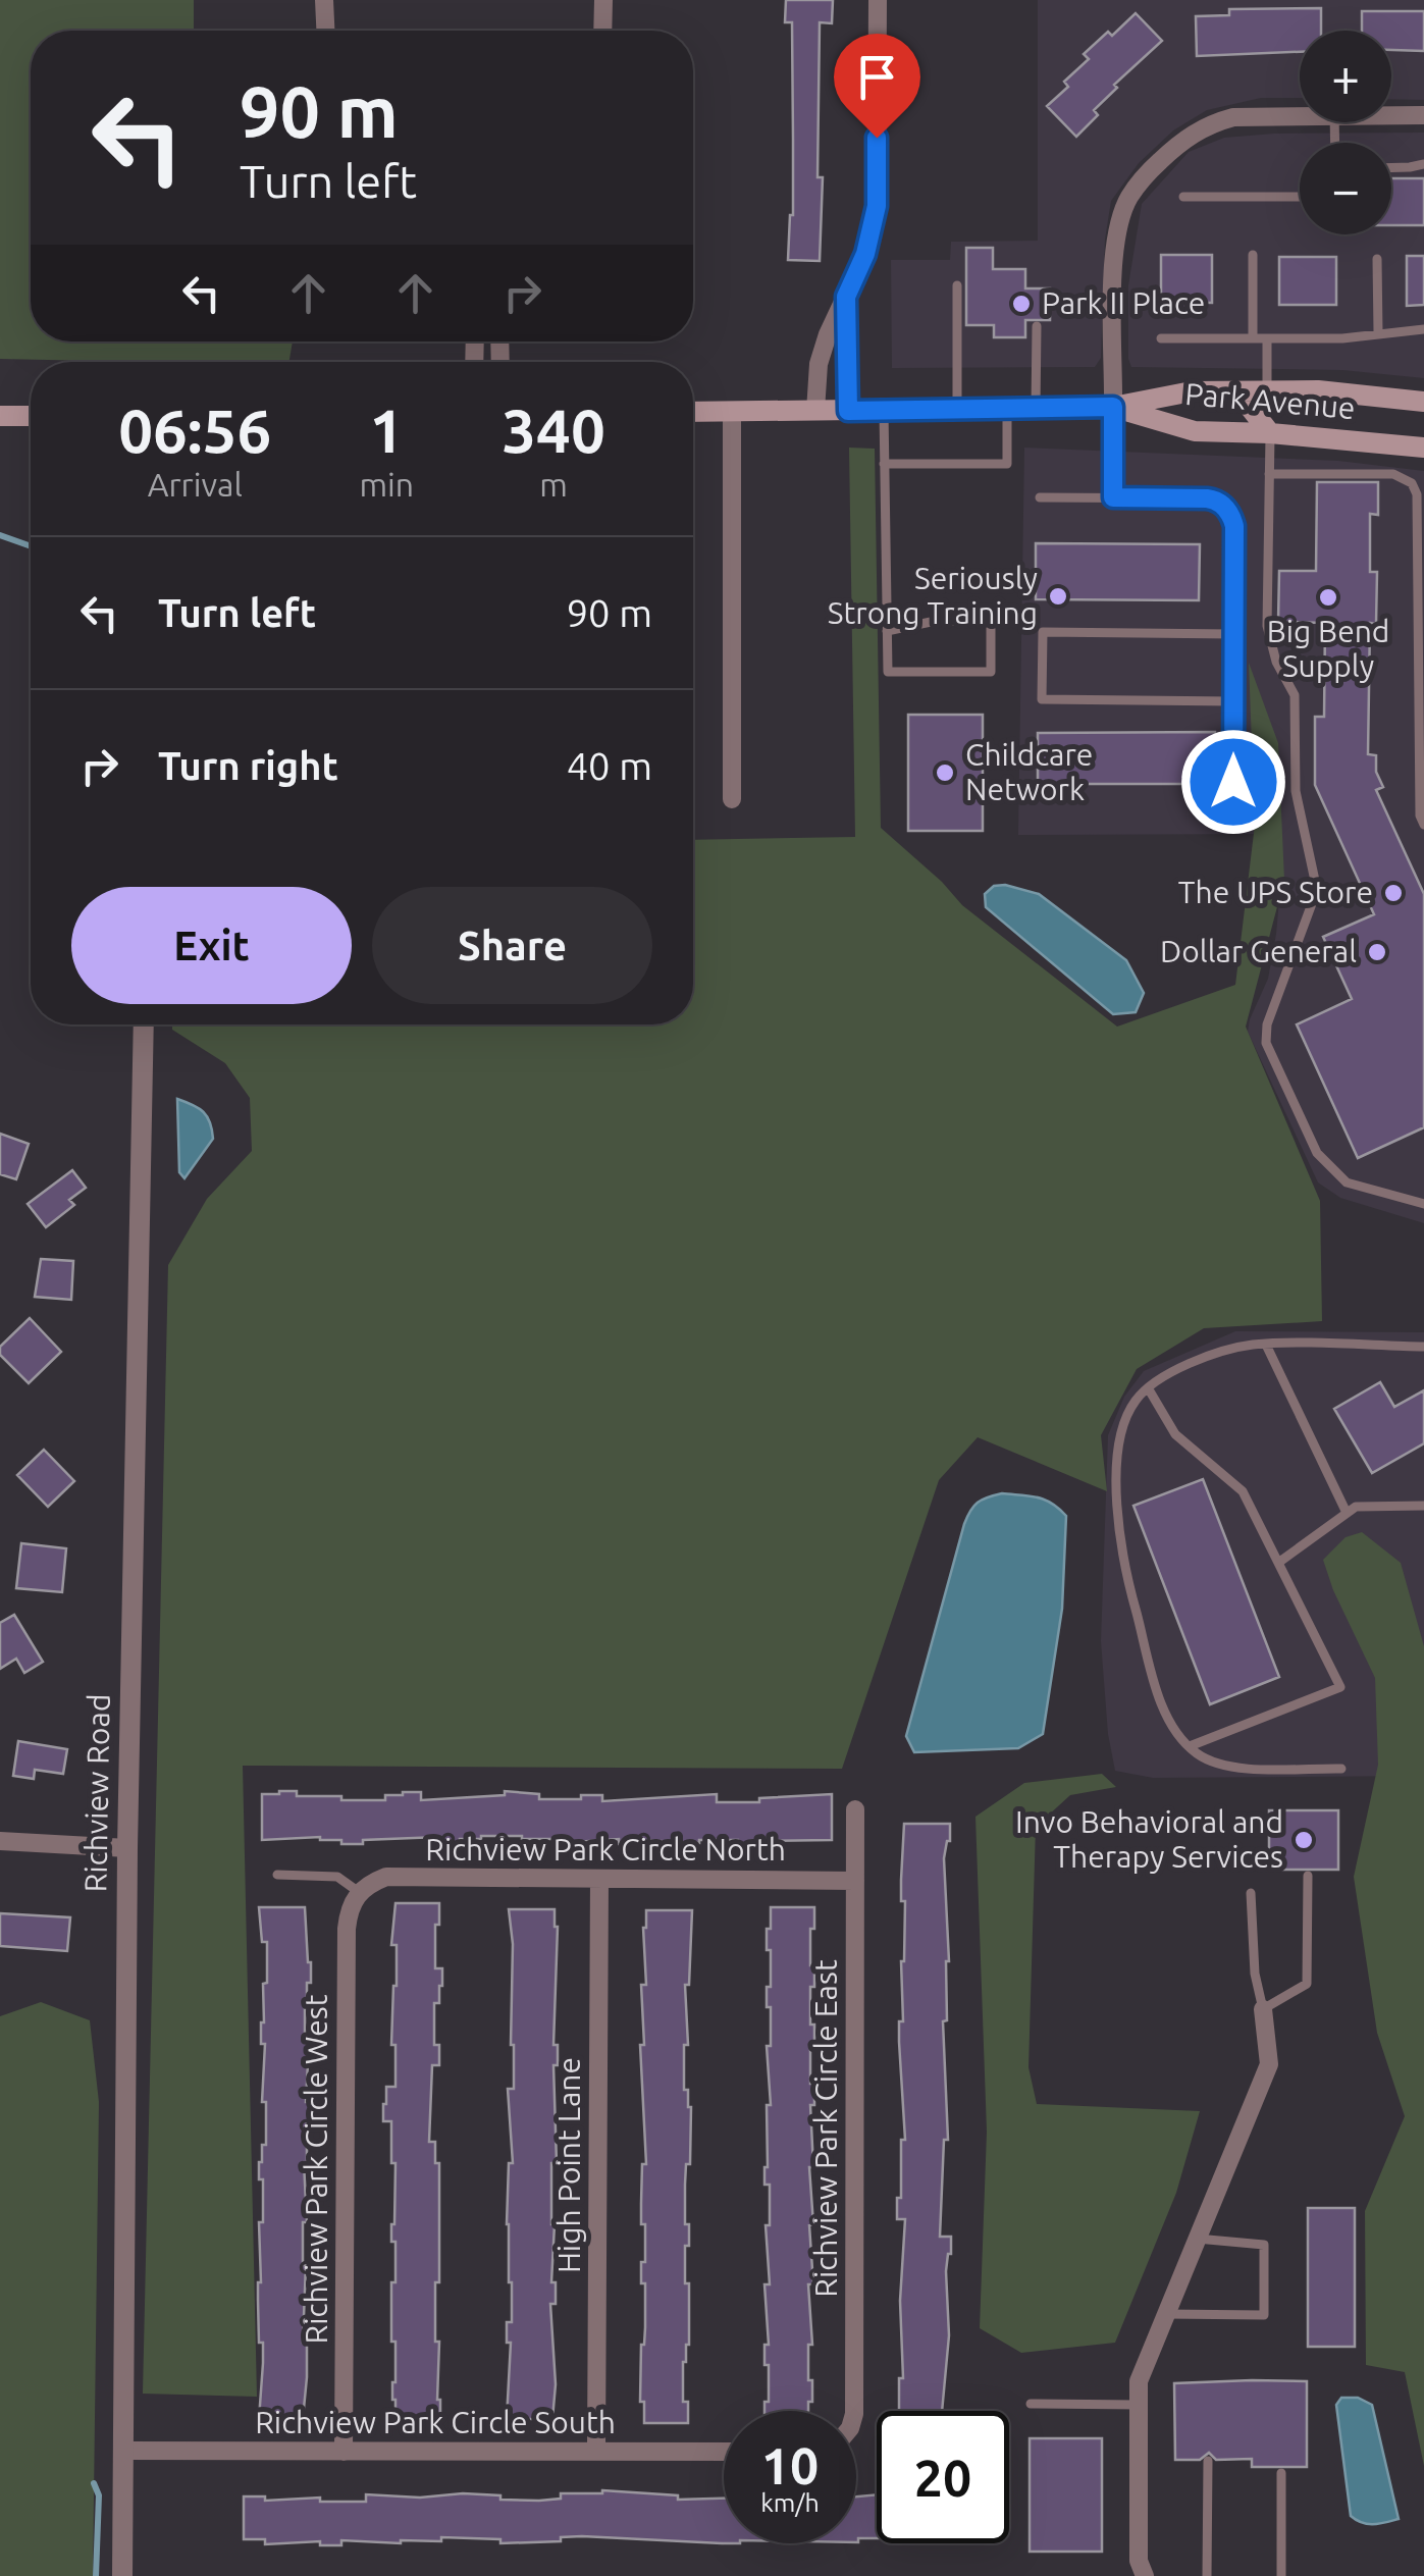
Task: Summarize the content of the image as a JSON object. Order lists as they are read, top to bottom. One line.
{"streets":{"main road":["Park Avenue"],"street":["Richview Road","Richview Park Circle North","Richview Park Circle East","High Point Lane","Richview Park Circle West","Richview Park Circle South"]},"crossings":[["Richview Road","Richview Park Circle South"],["Richview Park Circle North","Richview Park Circle East"],["Richview Park Circle North","High Point Lane"],["Richview Park Circle North","Richview Park Circle West"],["High Point Lane","Richview Park Circle South"],["Richview Park Circle West","Richview Park Circle South"]],"places":["Park II Place","Seriously Strong Training","Big Bend Supply","Childcare Network","The UPS Store","Dollar General","Invo Behavioral and Therapy Services"],"page":{"map_buttons":["+","−"],"turn":["90 m","Turn left"],"eta":["06:56","Arrival","1","min","340","m"],"list":[{"name":"Turn left","value":"90 m"},{"name":"Turn right","value":"40 m"}],"buttons":["Exit","Share"],"speed":"10 km/h","limit":"20"}}
